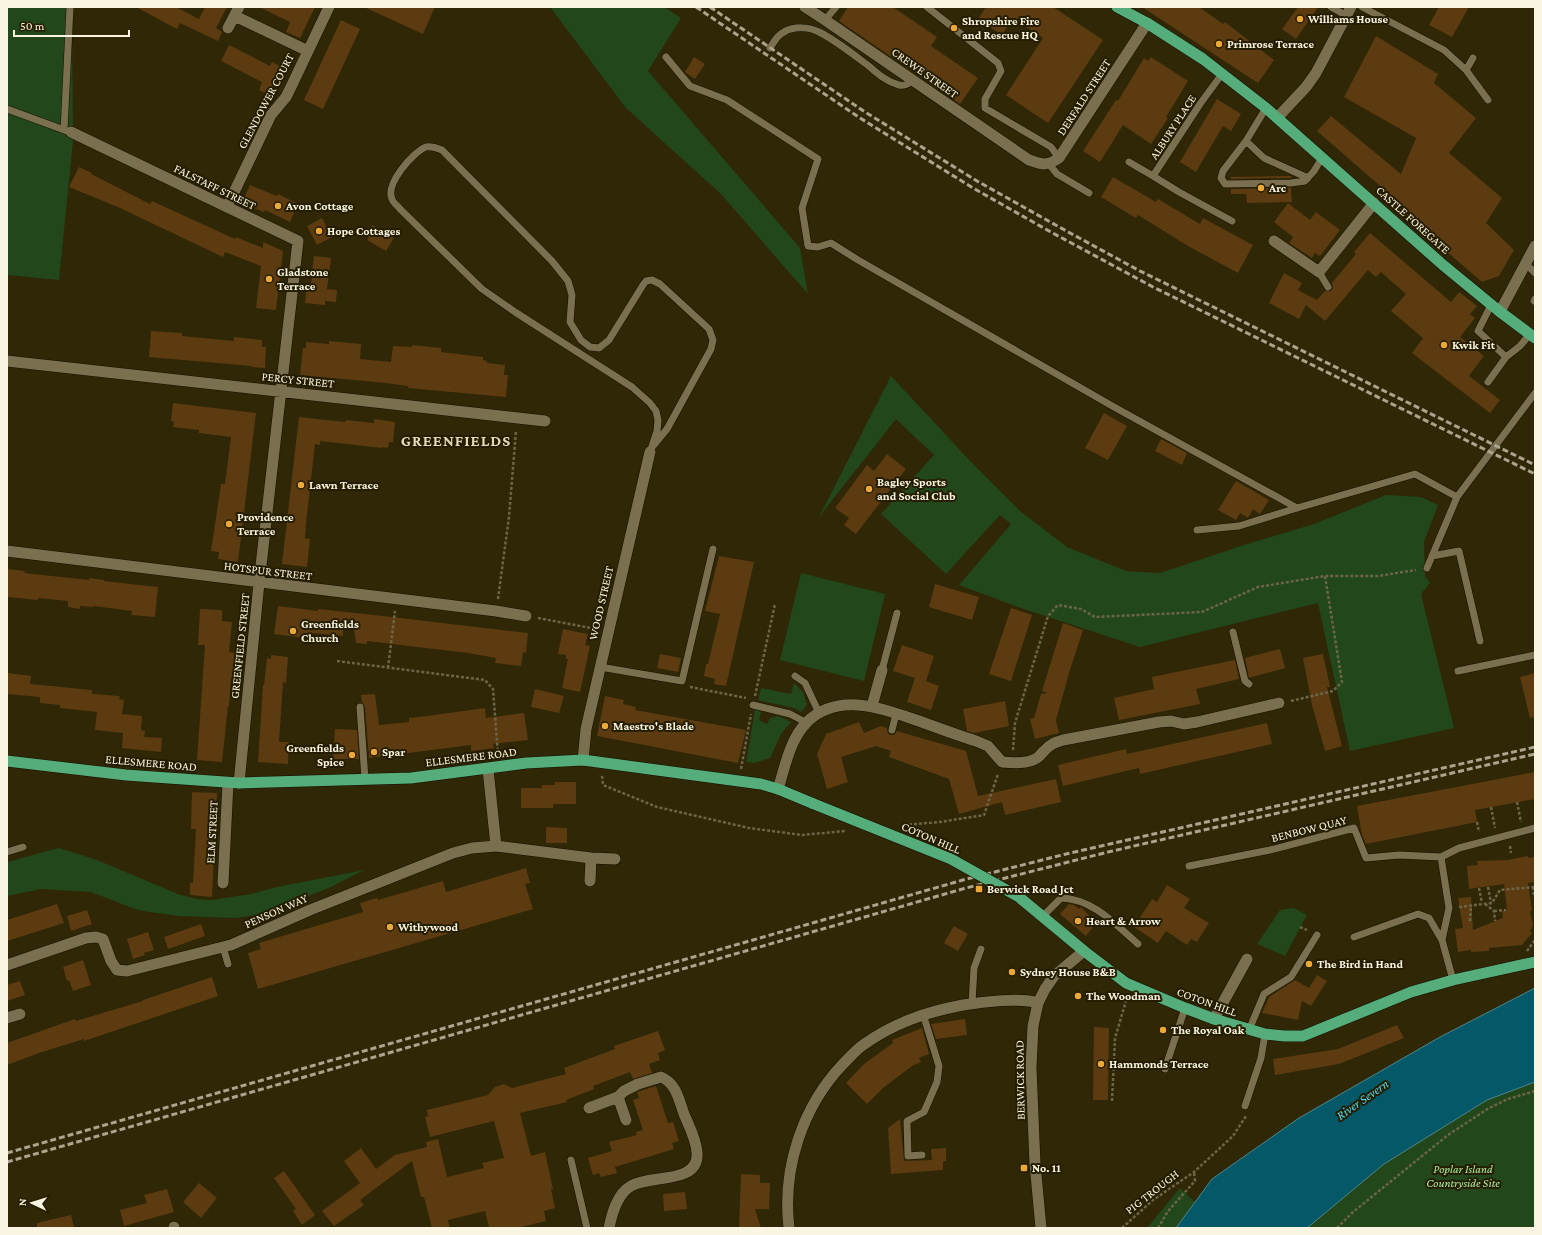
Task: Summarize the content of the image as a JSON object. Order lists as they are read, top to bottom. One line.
{"streets":{"main road":["CASTLE FOREGATE","ELLESMERE ROAD","COTON HILL"],"street":["CREWE STREET","DERFALD STREET","GLENDOWER COURT","FALSTAFF STREET","PERCY STREET","HOTSPUR STREET","WOOD STREET","GREENFIELD STREET","ELM STREET","PENSON WAY","BERWICK ROAD"],"lane":["ALBURY PLACE","BENBOW QUAY"],"path":["PIG TROUGH"]},"crossings":[["CREWE STREET","DERFALD STREET"],["DERFALD STREET","CASTLE FOREGATE"],["GLENDOWER COURT","FALSTAFF STREET"],["ALBURY PLACE","CASTLE FOREGATE"],["FALSTAFF STREET","PERCY STREET"],["FALSTAFF STREET","GREENFIELD STREET"],["PERCY STREET","GREENFIELD STREET"],["HOTSPUR STREET","GREENFIELD STREET"],["WOOD STREET","ELLESMERE ROAD"],["GREENFIELD STREET","ELLESMERE ROAD"],["GREENFIELD STREET","ELM STREET"],["ELLESMERE ROAD","ELM STREET"],["ELLESMERE ROAD","COTON HILL"],["COTON HILL","BERWICK ROAD"]],"districts":["GREENFIELDS"],"water":["River Severn"],"parks":["Poplar Island Countryside Site"],"places":{"other":["Williams House","Shropshire Fire and Rescue HQ","Primrose Terrace","Arc","Avon Cottage","Hope Cottages","Gladstone Terrace","Kwik Fit","Lawn Terrace","Bagley Sports and Social Club","Providence Terrace","Greenfields Church","Maestro's Blade","Spar","Greenfields Spice","Heart & Arrow","Withywood","The Bird in Hand","Sydney House B&B","The Woodman","The Royal Oak","Hammonds Terrace"],"transit":["Berwick Road Jct","No. 11"]},"scale_bar":"50 m","north":"left"}
